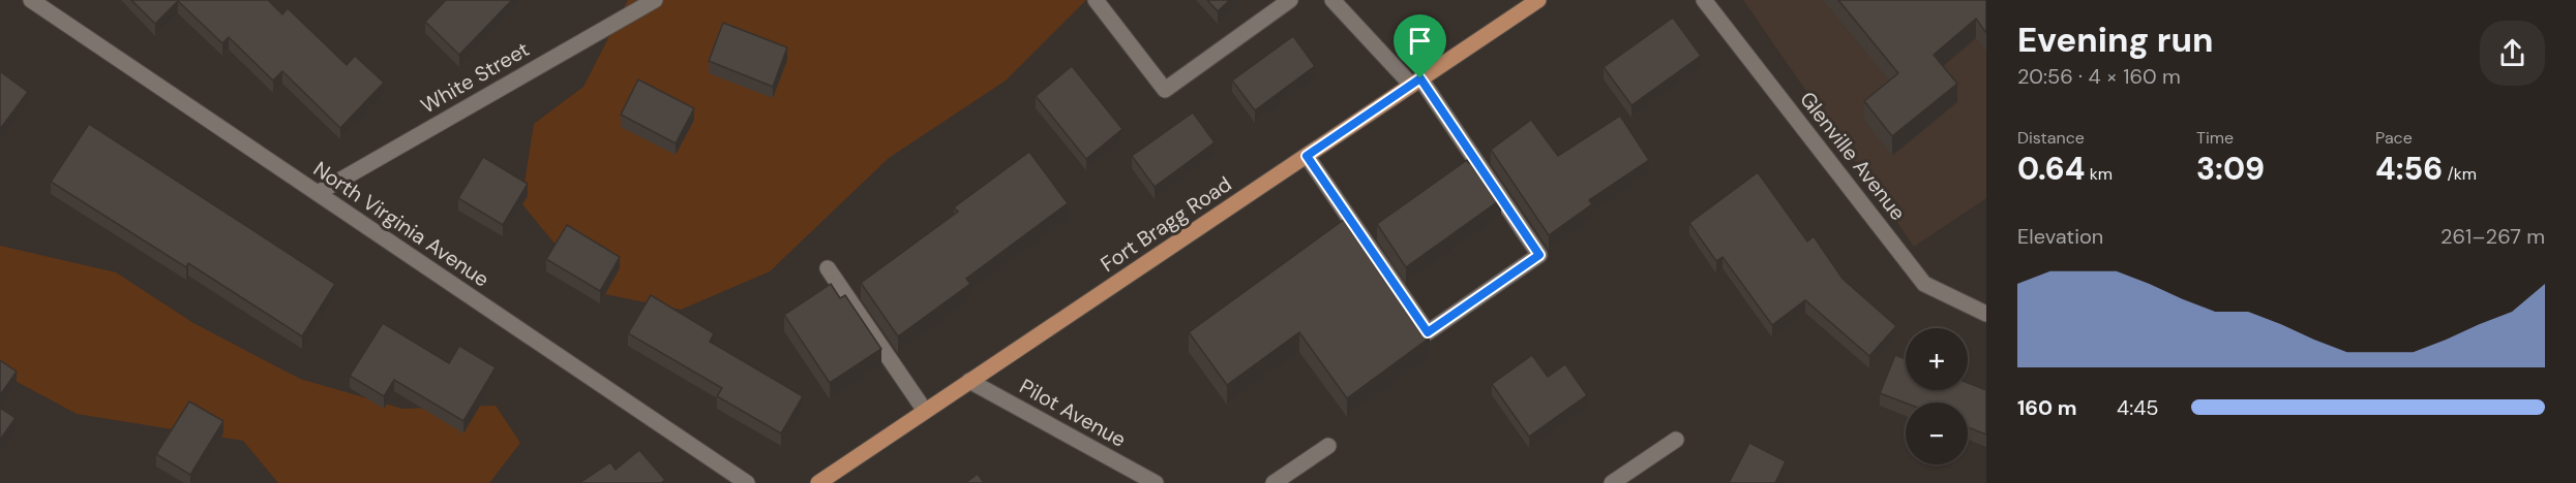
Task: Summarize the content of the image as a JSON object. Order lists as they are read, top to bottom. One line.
{"streets":{"main road":["Fort Bragg Road"],"street":["White Street","Glenville Avenue","North Virginia Avenue","Pilot Avenue"]},"crossings":[["White Street","North Virginia Avenue"],["Fort Bragg Road","Pilot Avenue"]],"page":{"heading":["Evening run","20:56 · 4 × 160 m"],"stats":[["Distance","0.64 km"],["Time","3:09"],["Pace","4:56 /km"]],"chart":["Elevation","261–267 m"],"map_buttons":["+","−"],"list":[{"name":"160 m","note":"4:45"}]}}
